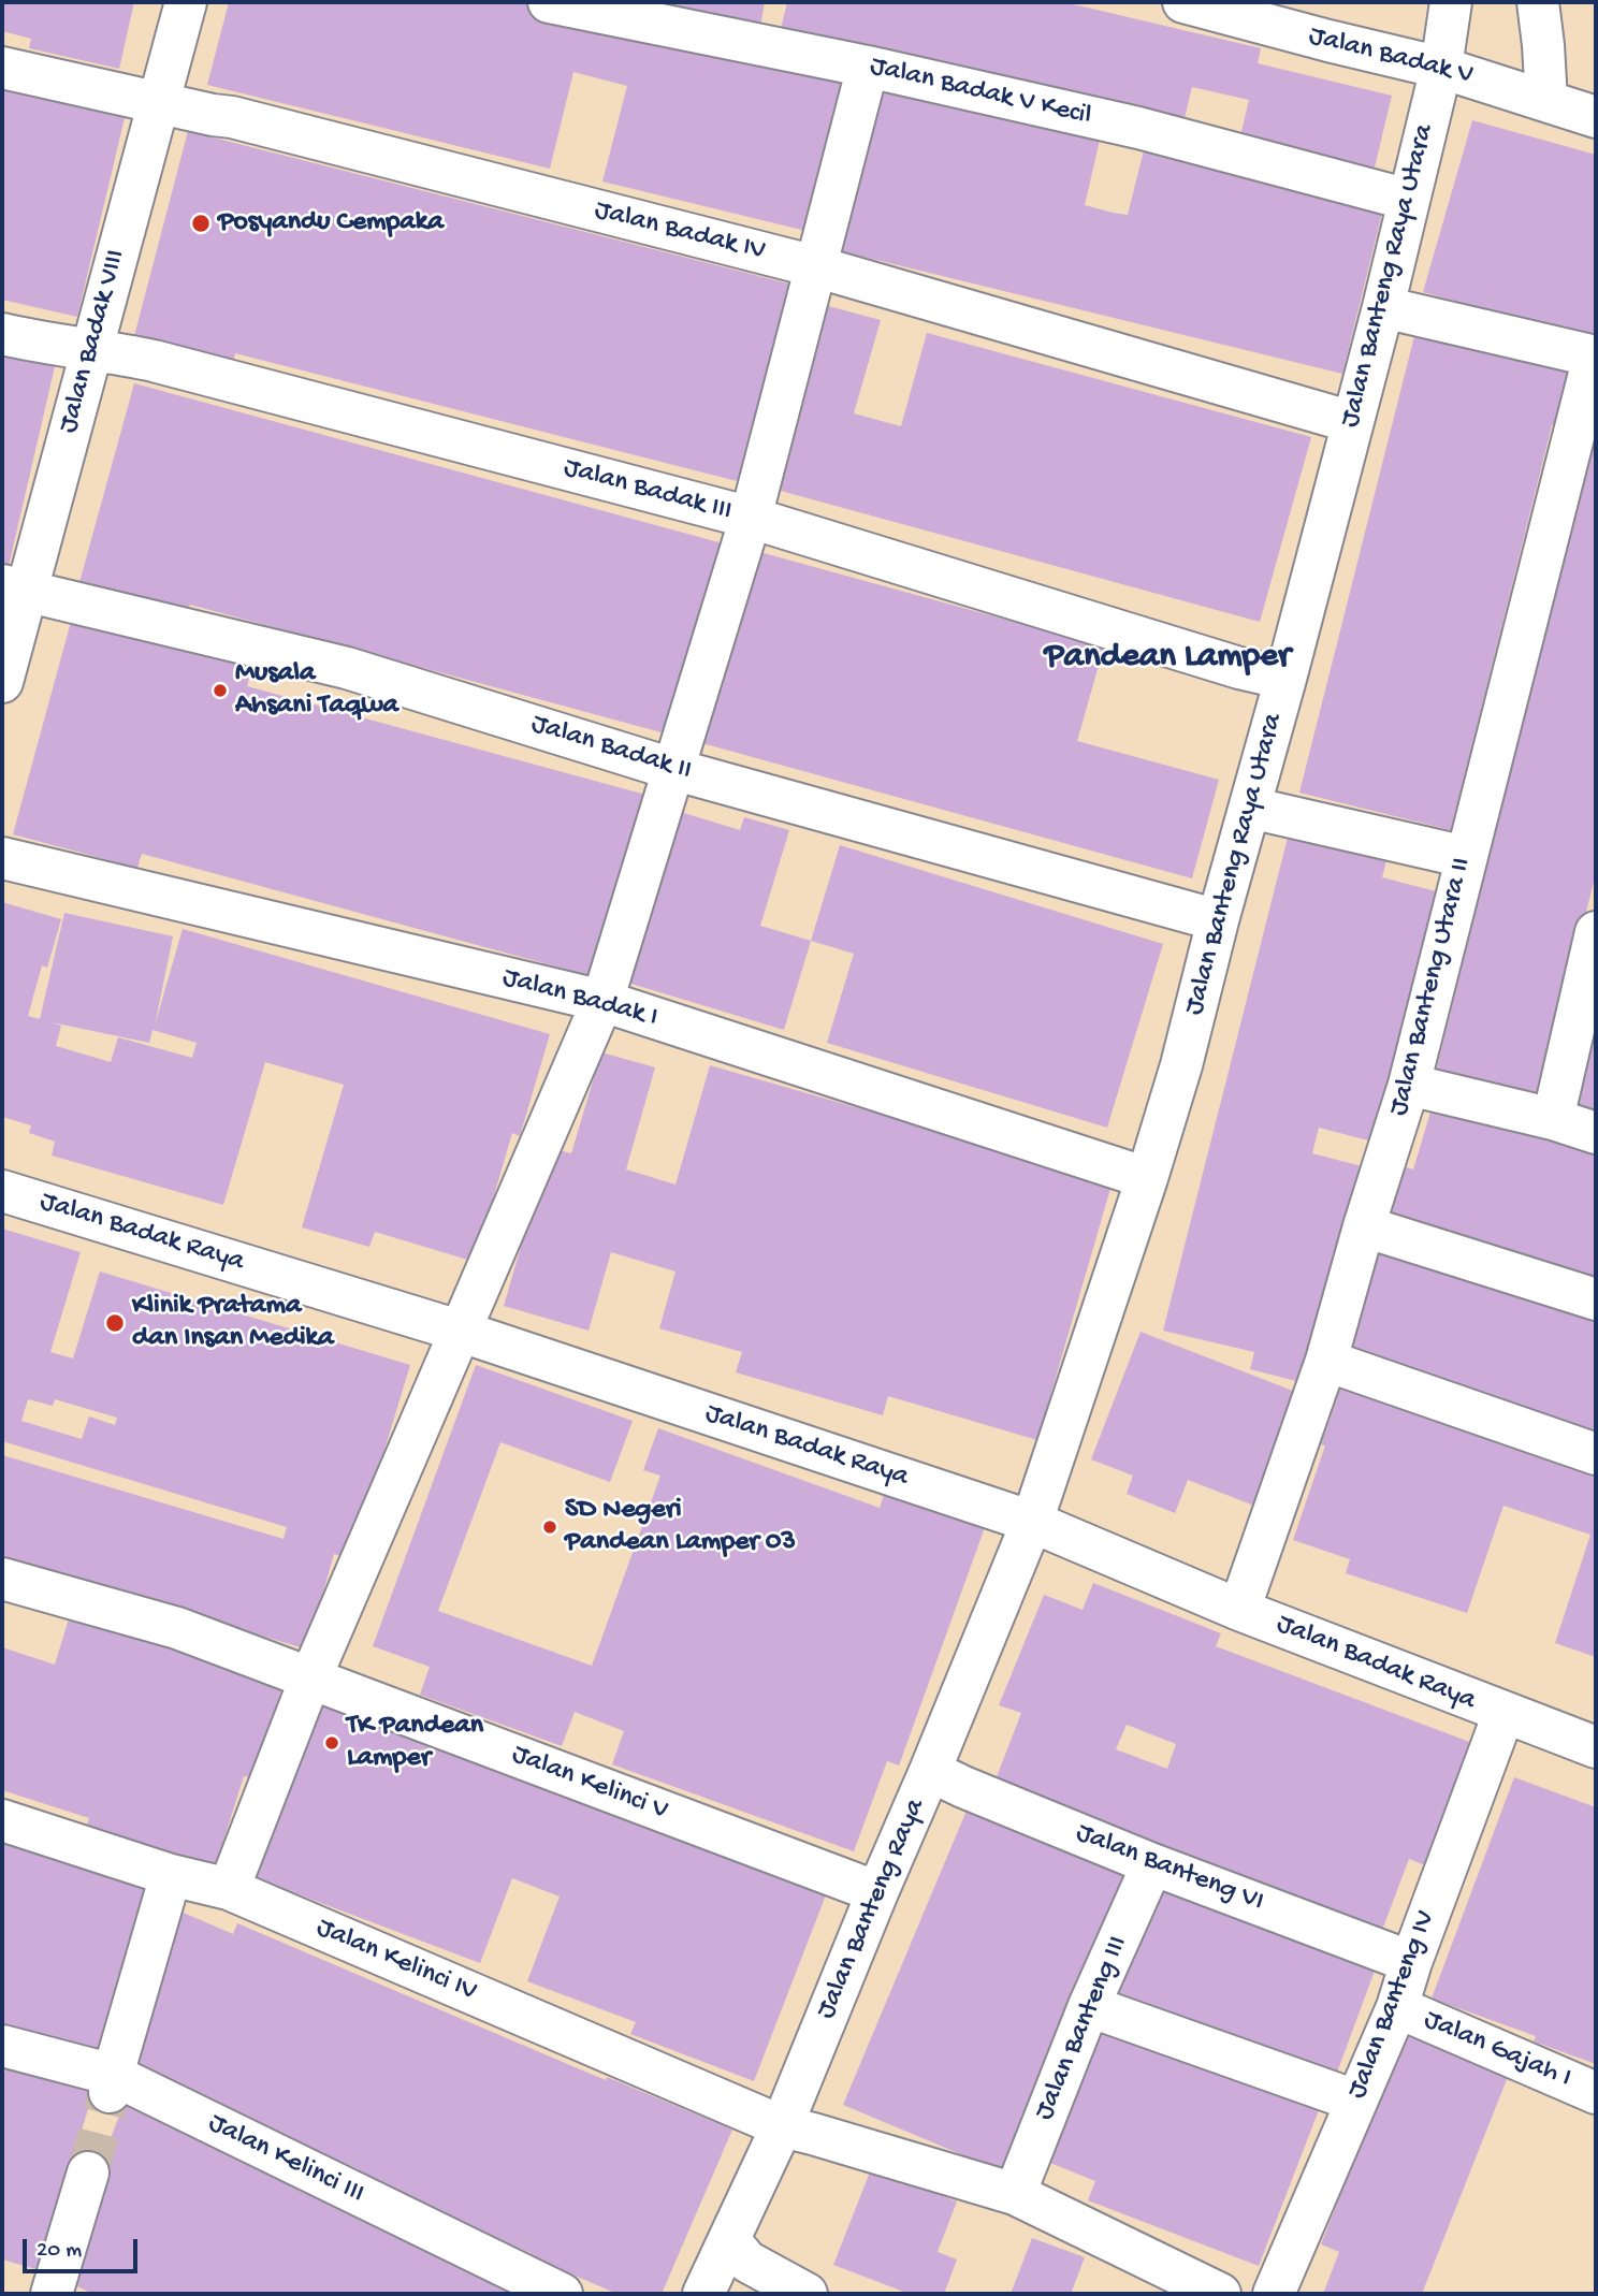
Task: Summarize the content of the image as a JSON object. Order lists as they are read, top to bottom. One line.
{"streets":{"street":["Jalan Badak V","Jalan Badak V Kecil","Jalan Badak IV","Jalan Banteng Raya Utara","Jalan Badak VIII","Jalan Badak III","Jalan Badak II","Jalan Banteng Utara II","Jalan Badak I","Jalan Badak Raya","Jalan Kelinci V","Jalan Banteng VI","Jalan Banteng Raya","Jalan Kelinci IV","Jalan Banteng IV","Jalan Banteng III","Jalan Gajah I","Jalan Kelinci III"]},"crossings":[["Jalan Badak V","Jalan Banteng Raya Utara"],["Jalan Badak V Kecil","Jalan Banteng Raya Utara"],["Jalan Badak IV","Jalan Banteng Raya Utara"],["Jalan Badak IV","Jalan Badak VIII"],["Jalan Banteng Raya Utara","Jalan Badak III"],["Jalan Banteng Raya Utara","Jalan Badak II"],["Jalan Banteng Raya Utara","Jalan Badak I"],["Jalan Banteng Raya Utara","Jalan Badak Raya"],["Jalan Banteng Raya Utara","Jalan Banteng Raya"],["Jalan Badak VIII","Jalan Badak III"],["Jalan Badak VIII","Jalan Badak II"],["Jalan Banteng Utara II","Jalan Badak Raya"],["Jalan Badak Raya","Jalan Banteng Raya"],["Jalan Badak Raya","Jalan Banteng IV"],["Jalan Kelinci V","Jalan Banteng Raya"],["Jalan Banteng VI","Jalan Banteng Raya"],["Jalan Banteng VI","Jalan Banteng IV"],["Jalan Banteng VI","Jalan Banteng III"],["Jalan Banteng Raya","Jalan Kelinci IV"],["Jalan Banteng IV","Jalan Gajah I"]],"districts":["Pandean Lamper"],"places":["Posyandu Cempaka","Musala Ahsani Taqwa","Klinik Pratama dan Insan Medika","SD Negeri Pandean Lamper 03","TK Pandean Lamper"],"scale_bar":"20 m"}
